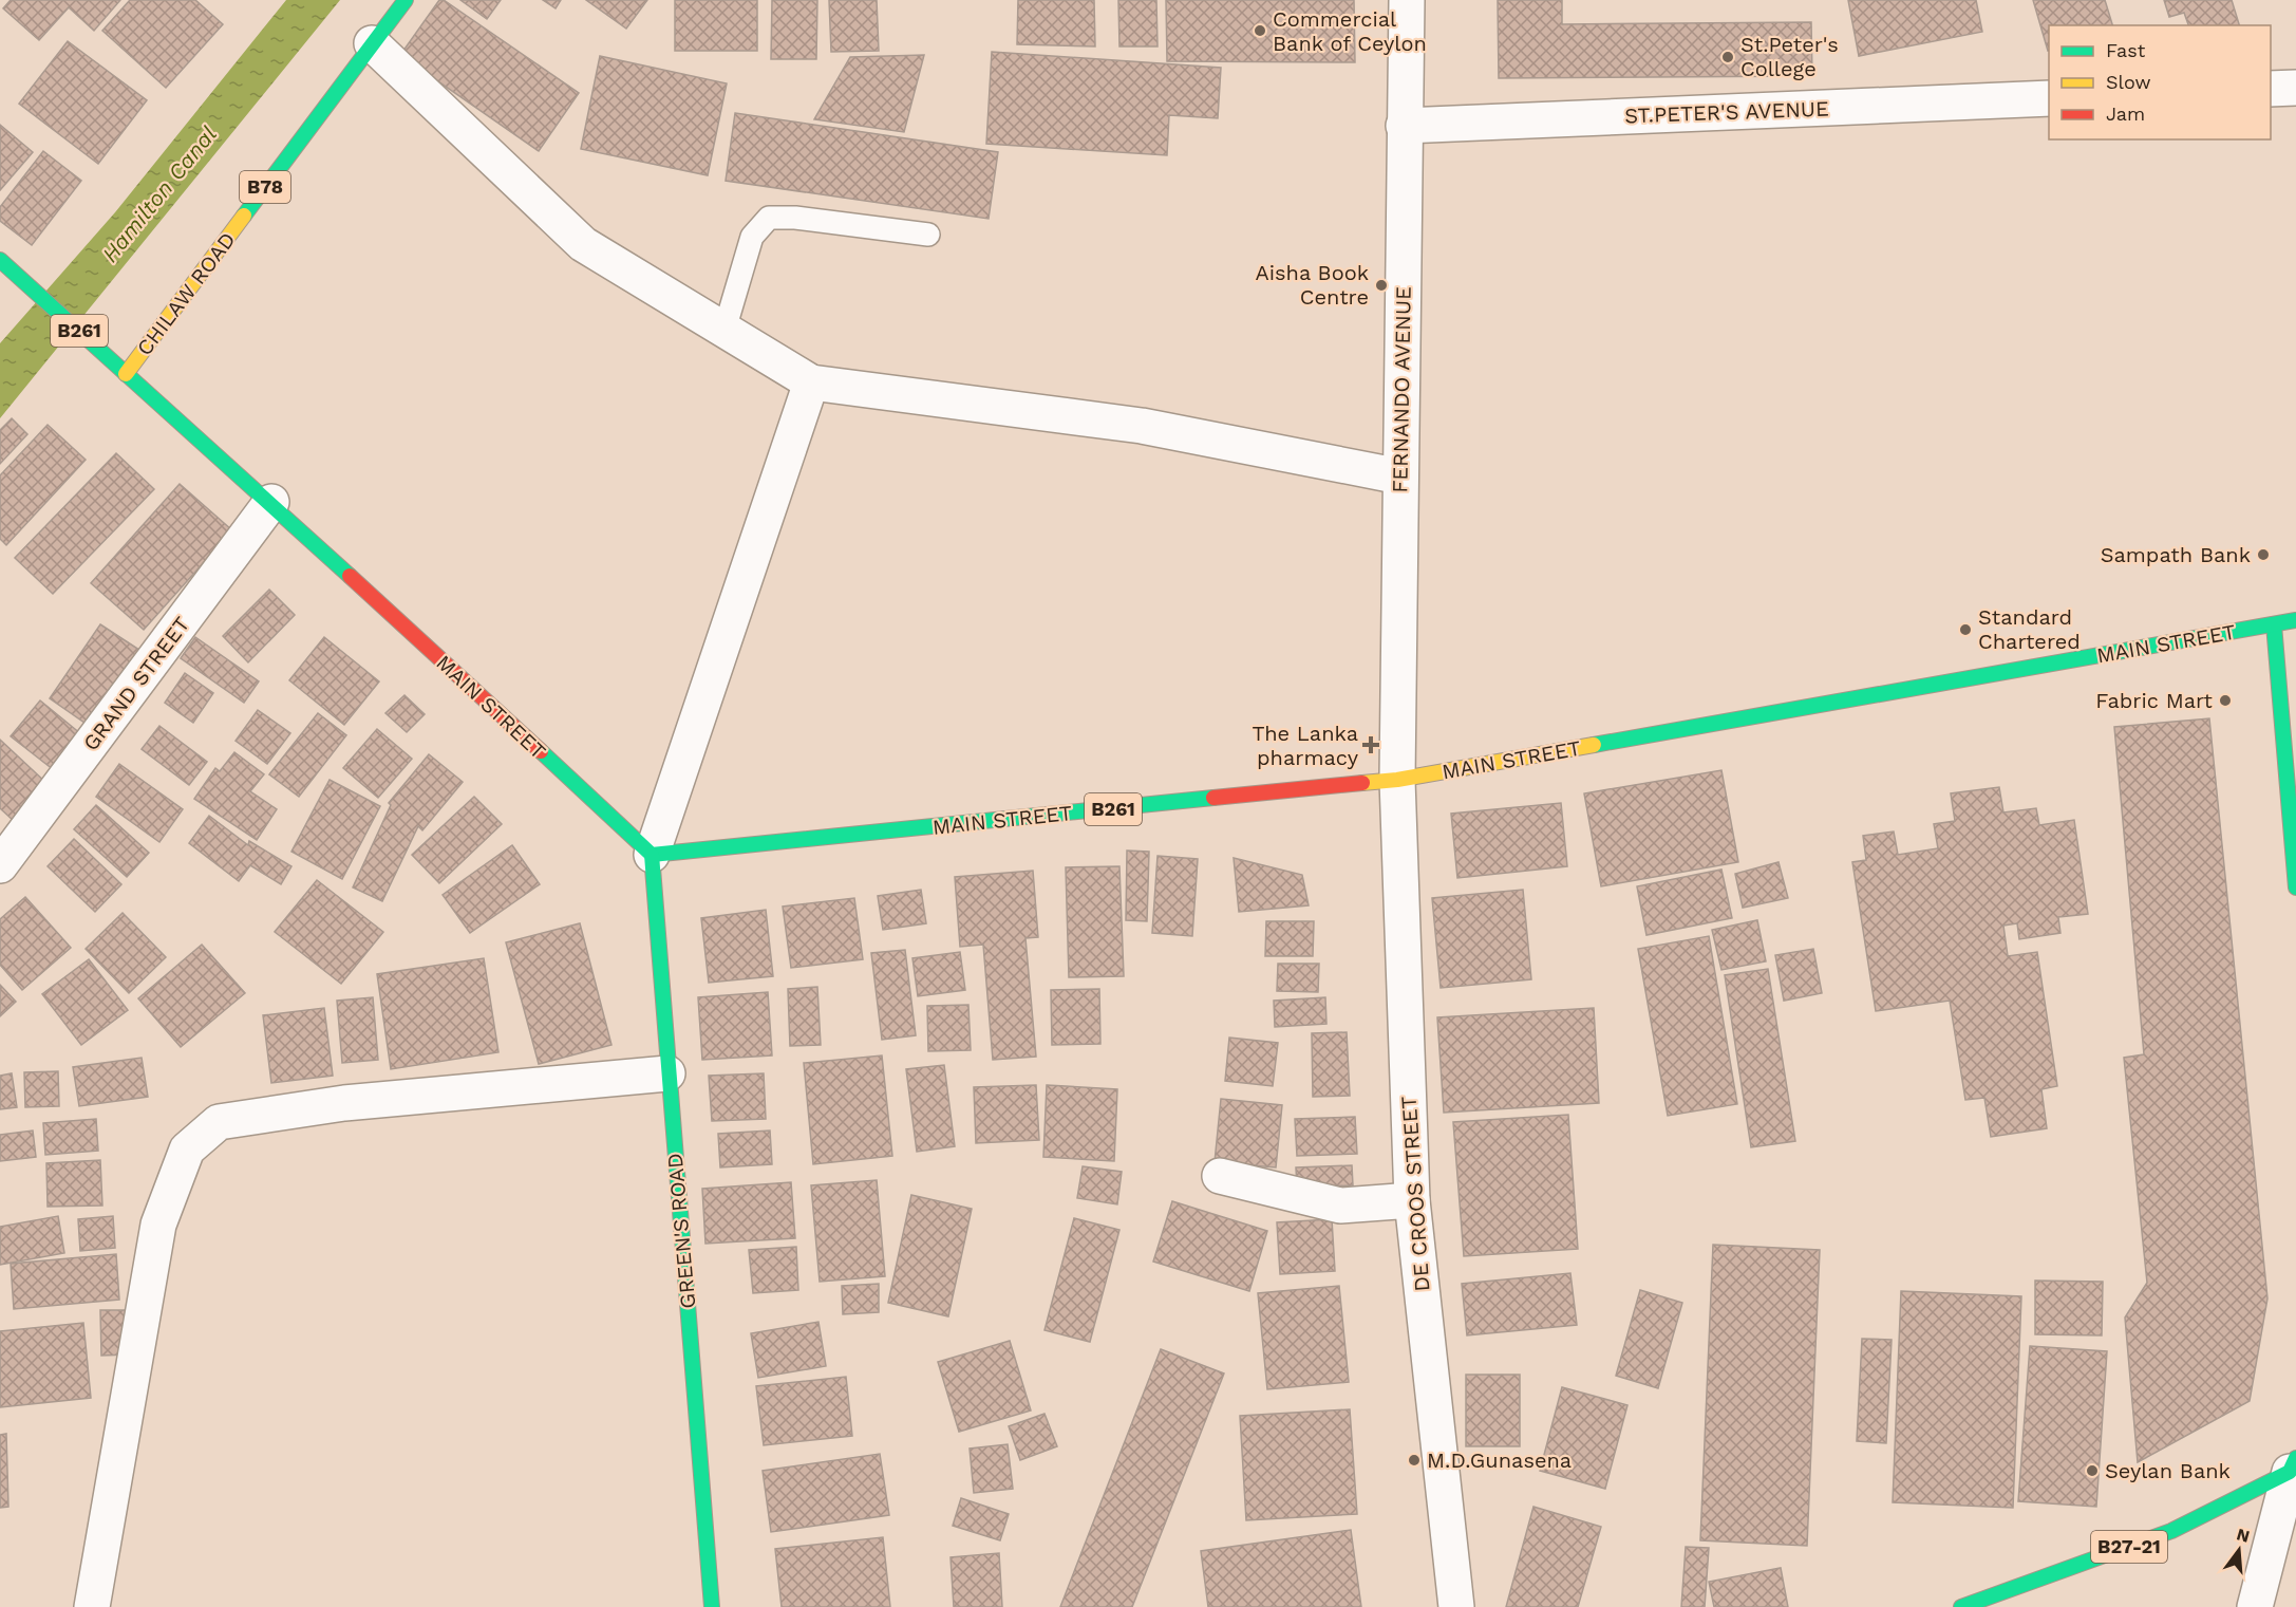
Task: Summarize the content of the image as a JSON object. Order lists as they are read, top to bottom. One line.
{"streets":{"main road":["B78","CHILAW ROAD","B261","MAIN STREET","GREEN'S ROAD","B27-21"],"street":["ST.PETER'S AVENUE","FERNANDO AVENUE","GRAND STREET","DE CROOS STREET"]},"crossings":[["ST.PETER'S AVENUE","FERNANDO AVENUE"],["CHILAW ROAD","MAIN STREET"],["FERNANDO AVENUE","MAIN STREET"],["FERNANDO AVENUE","DE CROOS STREET"],["MAIN STREET","GRAND STREET"],["MAIN STREET","DE CROOS STREET"],["MAIN STREET","GREEN'S ROAD"]],"water":["Hamilton Canal"],"places":{"other":["Commercial Bank of Ceylon","St.Peter's College","Aisha Book Centre","Sampath Bank","Standard Chartered","Fabric Mart","M.D.Gunasena","Seylan Bank"],"health":["The Lanka pharmacy"]},"legend":["Fast","Slow","Jam"],"north":"top"}
